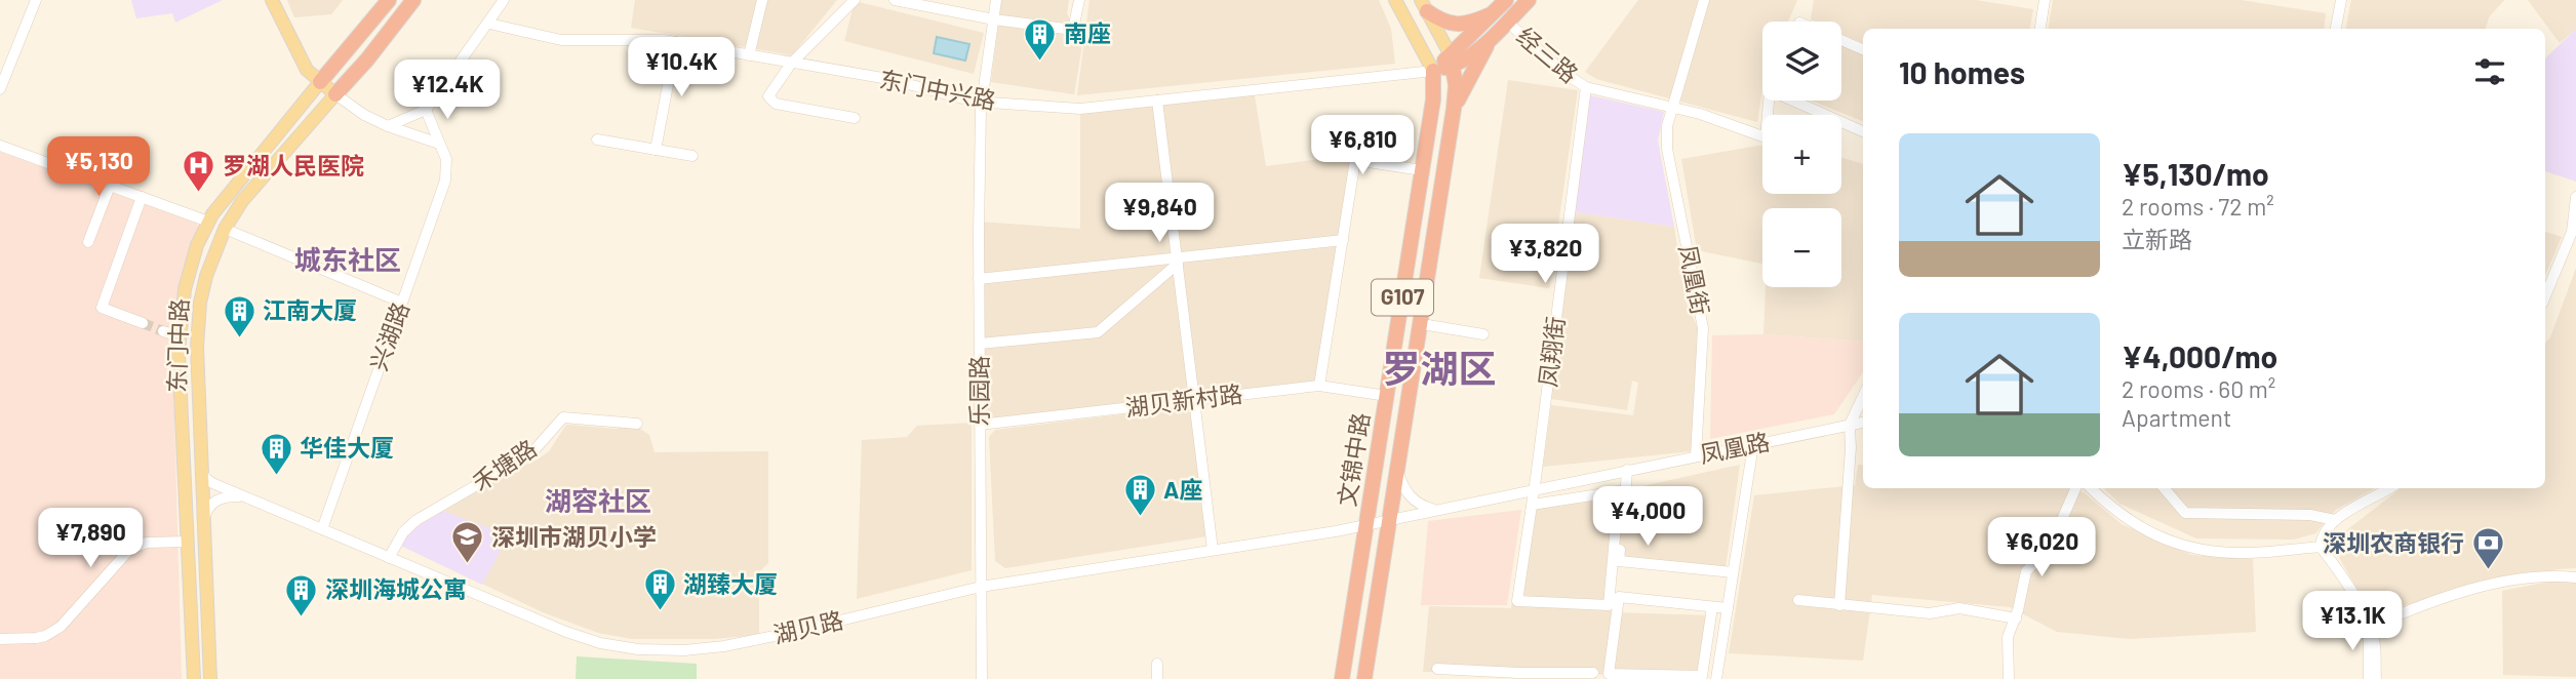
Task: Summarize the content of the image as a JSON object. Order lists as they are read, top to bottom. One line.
{"streets":{"highway":["G107","东门中路","文锦中路"],"street":["经三路","东门中兴路","凤凰街","兴湖路","凤翔街","乐园路","湖贝新村路","凤凰路","禾塘路","湖贝路"]},"crossings":[["经三路","凤凰街"],["经三路","凤翔街"],["东门中兴路","乐园路"],["东门中兴路","文锦中路"],["凤凰街","凤凰路"],["兴湖路","湖贝路"],["东门中路","湖贝路"],["凤翔街","凤凰路"],["乐园路","湖贝新村路"],["乐园路","湖贝路"],["湖贝新村路","文锦中路"],["凤凰路","文锦中路"],["凤凰路","湖贝路"],["文锦中路","湖贝路"],["禾塘路","湖贝路"]],"districts":["城东社区","罗湖区","湖容社区"],"places":{"building":["南座","江南大厦","华佳大厦","A座","湖臻大厦","深圳海城公寓"],"hospital":["罗湖人民医院"],"school or university":["深圳市湖贝小学"],"bank":["深圳农商银行"]},"page":{"map_buttons":["+","−"],"heading":"10 homes","price":["¥10.4K","¥12.4K","¥6,810","¥5,130","¥9,840","¥3,820","¥4,000","¥7,890","¥6,020","¥13.1K"],"list":[{"name":"¥5,130/mo","note":"2 rooms · 72 m² · 立新路"},{"name":"¥4,000/mo","note":"2 rooms · 60 m² · Apartment"}]}}
